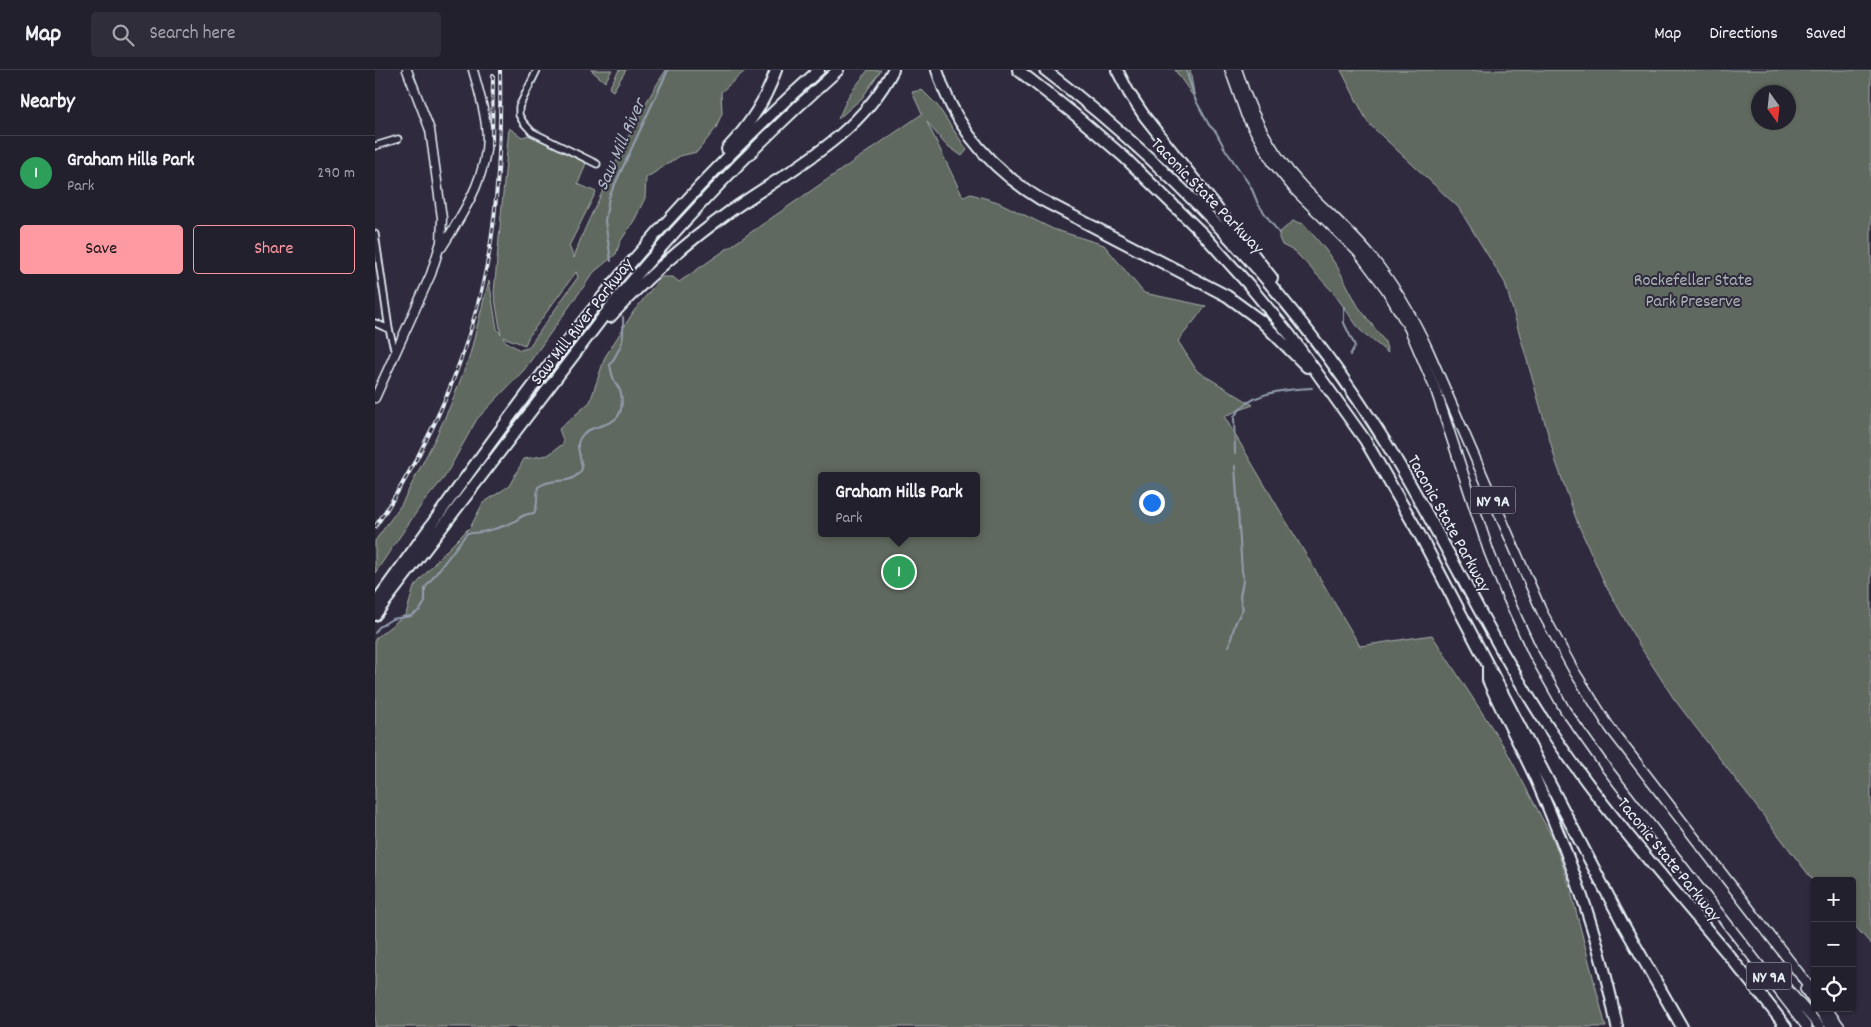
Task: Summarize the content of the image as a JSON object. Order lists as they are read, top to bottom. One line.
{"streets":{"highway":["Taconic State Parkway","Saw Mill River Parkway"],"main road":["NY 9A"]},"water":["Saw Mill River"],"parks":["Rockefeller State Park Preserve"],"north":"bottom","page":{"header":"Map","search":"Search here","nav":["Map","Directions","Saved"],"heading":"Nearby","list":[{"mark":"1","name":"Graham Hills Park","note":"Park","value":"290 m"}],"buttons":["Save","Share"],"popup":["Graham Hills Park","Park"],"pins":"1","map_buttons":["+","−"]}}
